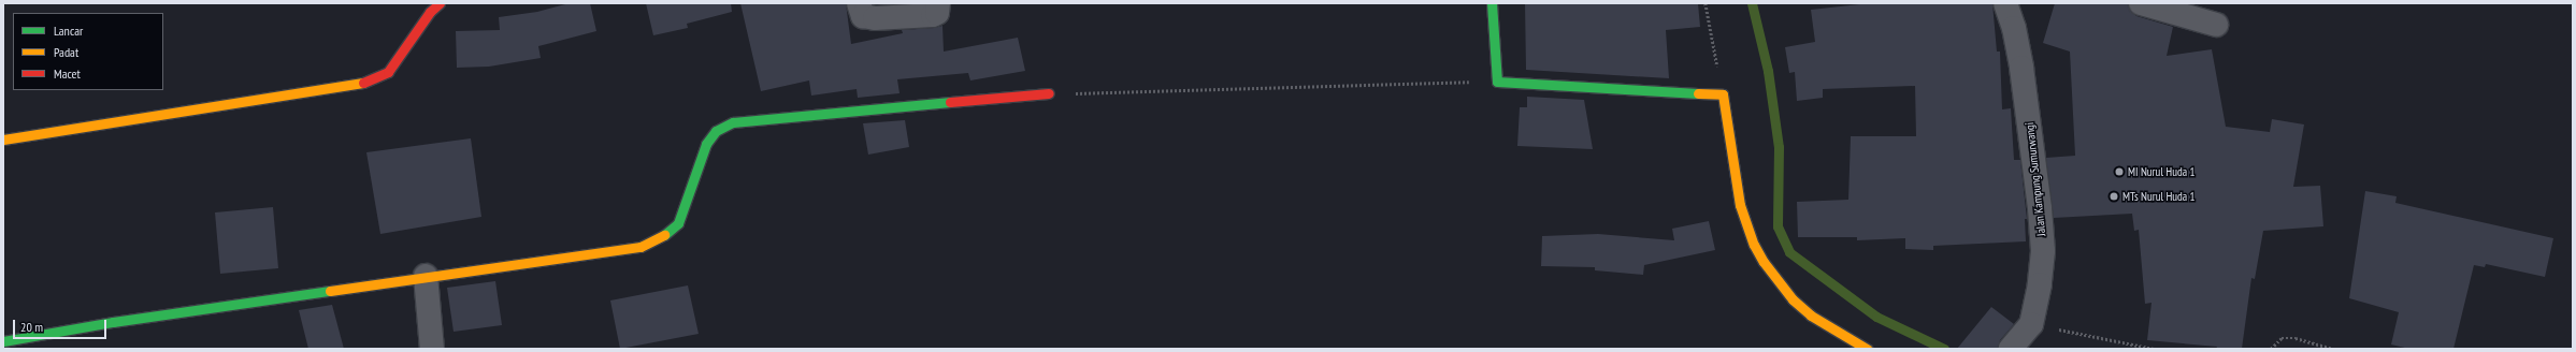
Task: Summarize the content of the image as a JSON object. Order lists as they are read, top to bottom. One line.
{"streets":{"street":["Jalan Kampung Sumurwangi"]},"places":["MI Nurul Huda 1","MTs Nurul Huda 1"],"legend":["Lancar","Padat","Macet"],"scale_bar":"20 m"}
